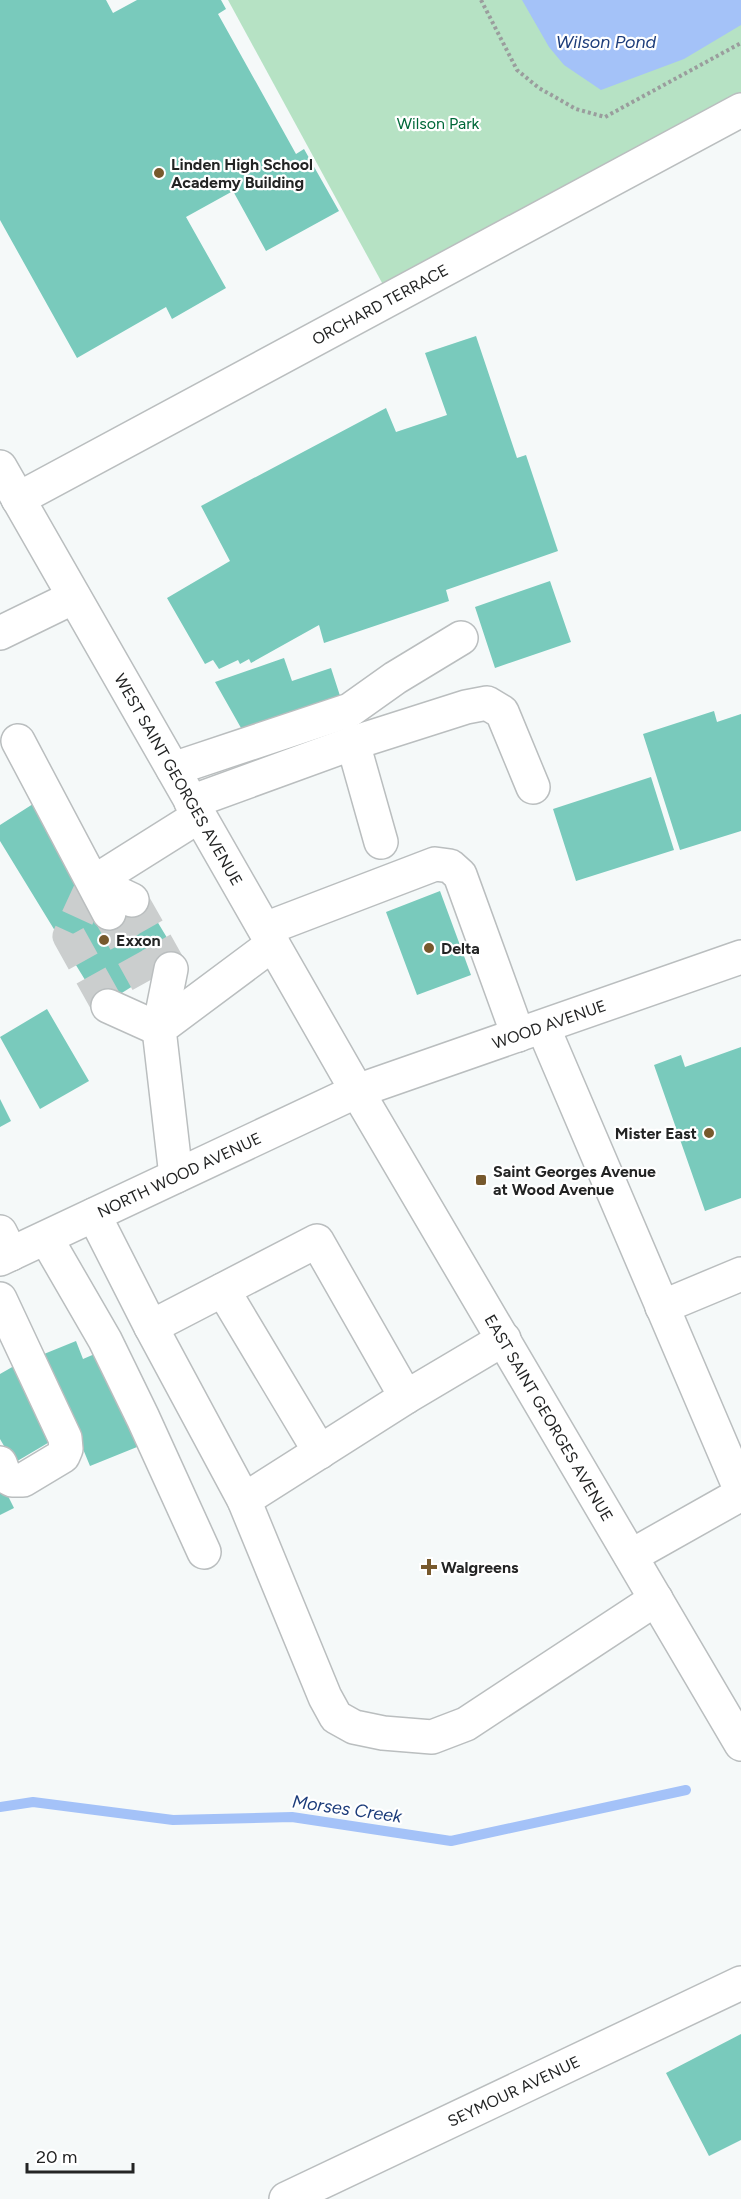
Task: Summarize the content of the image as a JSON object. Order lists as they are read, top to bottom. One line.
{"streets":{"main road":["ORCHARD TERRACE","WEST SAINT GEORGES AVENUE","WOOD AVENUE","NORTH WOOD AVENUE","EAST SAINT GEORGES AVENUE","SEYMOUR AVENUE"]},"crossings":[["ORCHARD TERRACE","WEST SAINT GEORGES AVENUE"],["WEST SAINT GEORGES AVENUE","WOOD AVENUE"],["WEST SAINT GEORGES AVENUE","NORTH WOOD AVENUE"],["WEST SAINT GEORGES AVENUE","EAST SAINT GEORGES AVENUE"],["WOOD AVENUE","NORTH WOOD AVENUE"],["WOOD AVENUE","EAST SAINT GEORGES AVENUE"],["NORTH WOOD AVENUE","EAST SAINT GEORGES AVENUE"]],"water":["Wilson Pond","Morses Creek"],"parks":["Wilson Park"],"places":{"other":["Linden High School Academy Building","Exxon","Delta","Mister East"],"transit":["Saint Georges Avenue at Wood Avenue"],"health":["Walgreens"]},"scale_bar":"20 m"}
